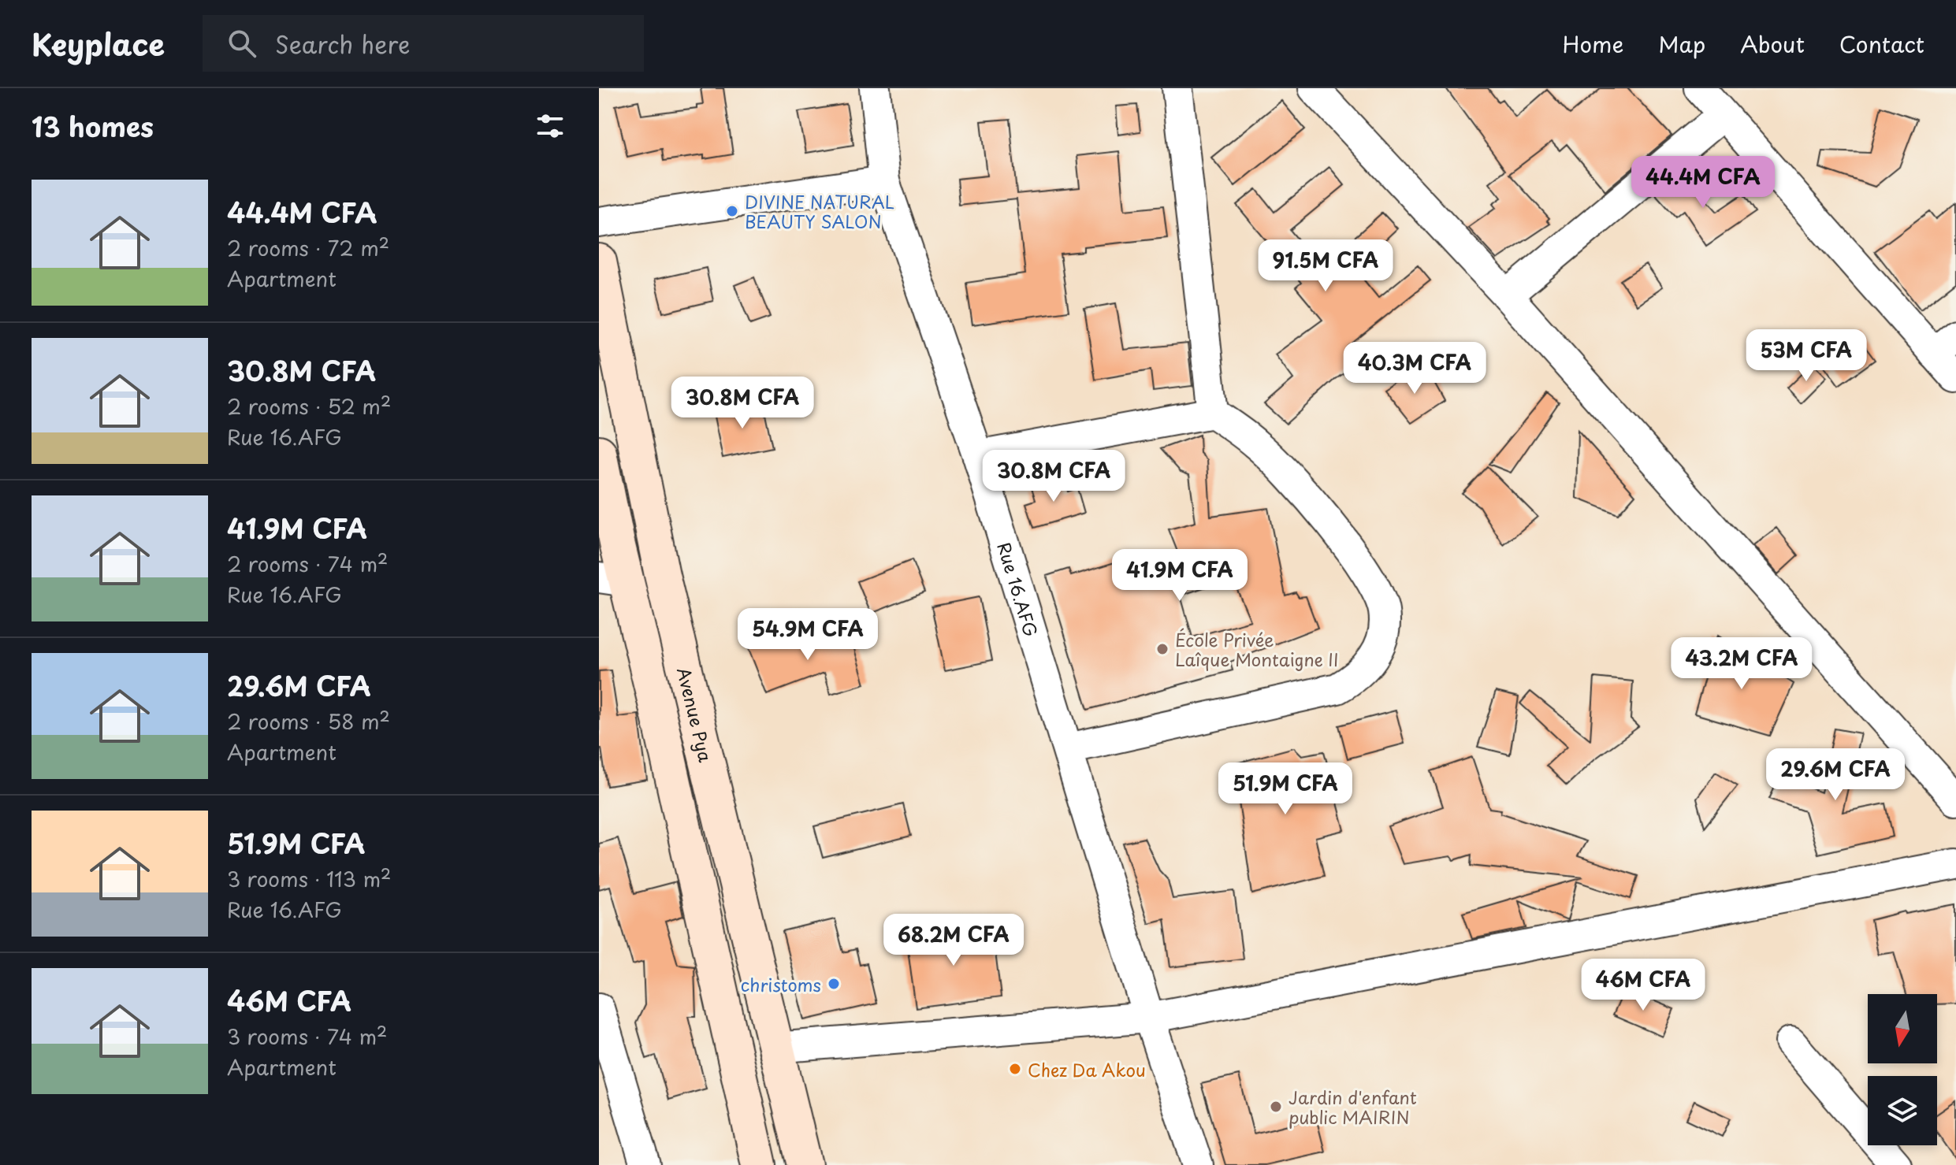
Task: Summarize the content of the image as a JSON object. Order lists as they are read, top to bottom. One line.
{"streets":{"main road":["Avenue Pya"],"street":["Rue 16.AFG"]},"places":["DIVINE NATURAL BEAUTY SALON","École Privée Laîque Montaigne II","christoms","Chez Da Akou","Jardin d'enfant public MAIRIN"],"north":"bottom","page":{"header":"Keyplace","search":"Search here","nav":["Home","Map","About","Contact"],"heading":"13 homes","price":["44.4M CFA","91.5M CFA","53M CFA","40.3M CFA","30.8M CFA","30.8M CFA","41.9M CFA","54.9M CFA","43.2M CFA","29.6M CFA","51.9M CFA","68.2M CFA","46M CFA"],"list":[{"name":"44.4M CFA","note":"2 rooms · 72 m² · Apartment"},{"name":"30.8M CFA","note":"2 rooms · 52 m² · Rue 16.AFG"},{"name":"41.9M CFA","note":"2 rooms · 74 m² · Rue 16.AFG"},{"name":"29.6M CFA","note":"2 rooms · 58 m² · Apartment"},{"name":"51.9M CFA","note":"3 rooms · 113 m² · Rue 16.AFG"},{"name":"46M CFA","note":"3 rooms · 74 m² · Apartment"}]}}
